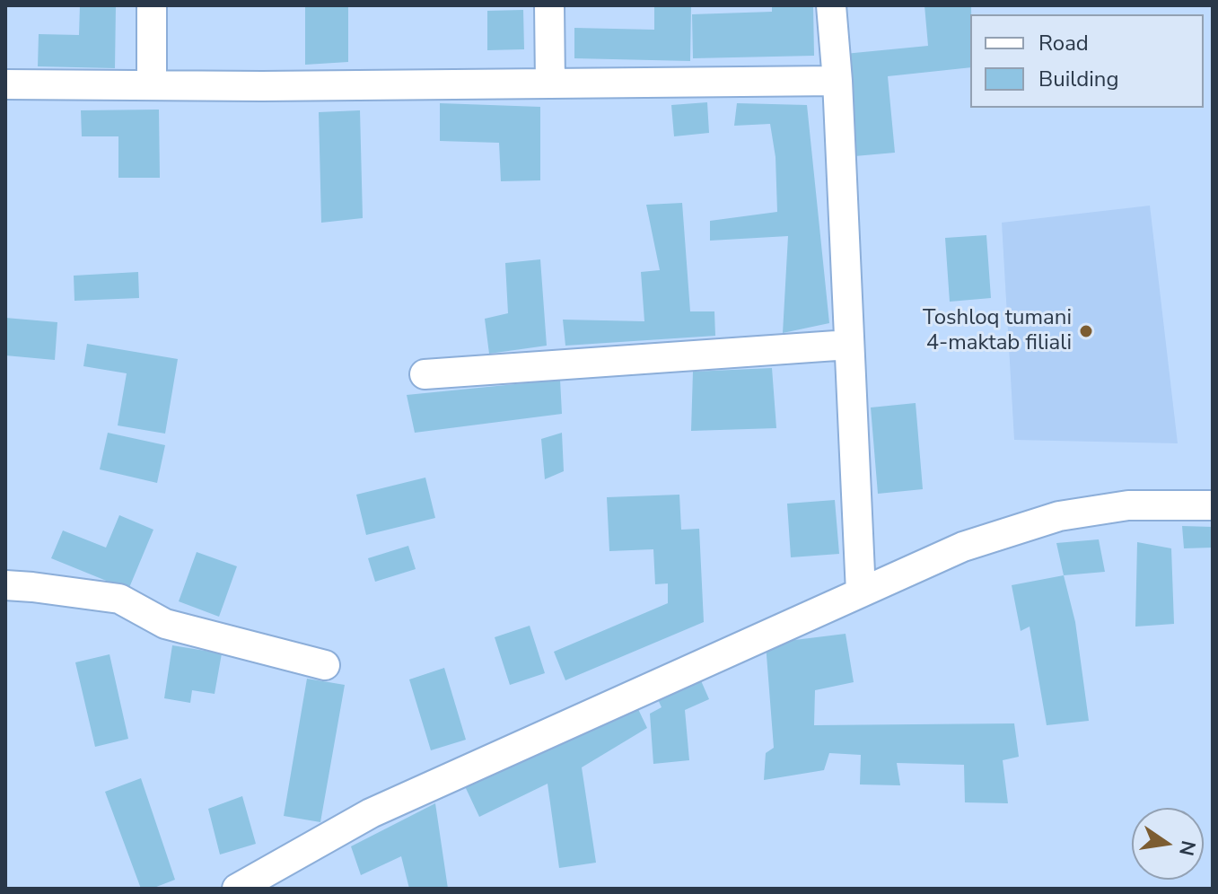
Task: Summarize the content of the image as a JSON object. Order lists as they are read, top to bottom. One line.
{"places":["Toshloq tumani 4-maktab filiali"],"legend":["Road","Building"],"north":"right"}
